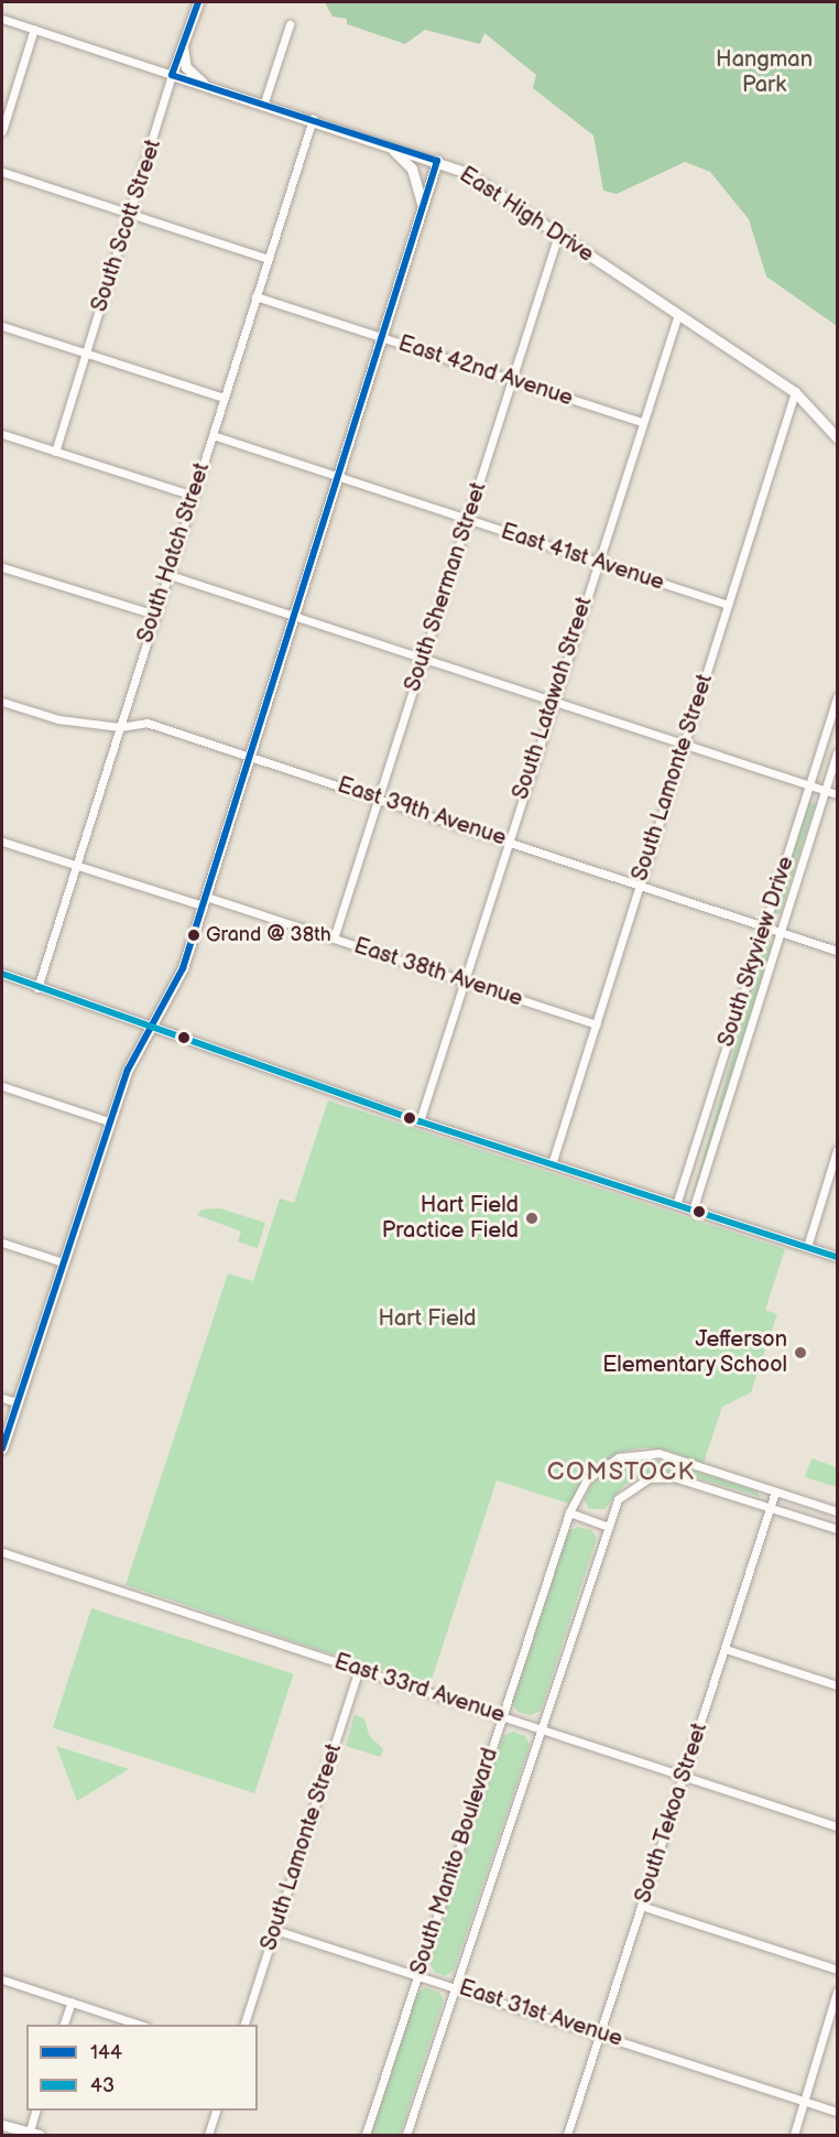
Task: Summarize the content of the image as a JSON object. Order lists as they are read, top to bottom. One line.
{"streets":{"main road":["East High Drive","South Scott Street"],"street":["East 42nd Avenue","South Hatch Street","East 41st Avenue","South Sherman Street","South Latawah Street","South Lamonte Street","East 39th Avenue","South Skyview Drive","East 38th Avenue","East 33rd Avenue","South Tekoa Street","South Manito Boulevard","East 31st Avenue"]},"crossings":[["East High Drive","South Scott Street"],["East High Drive","South Hatch Street"],["East High Drive","South Sherman Street"],["East High Drive","South Latawah Street"],["East High Drive","South Lamonte Street"],["East 42nd Avenue","South Hatch Street"],["East 42nd Avenue","South Sherman Street"],["East 42nd Avenue","South Latawah Street"],["South Hatch Street","East 41st Avenue"],["South Hatch Street","East 39th Avenue"],["South Hatch Street","East 38th Avenue"],["East 41st Avenue","South Sherman Street"],["East 41st Avenue","South Latawah Street"],["East 41st Avenue","South Lamonte Street"],["South Sherman Street","East 39th Avenue"],["South Sherman Street","East 38th Avenue"],["South Latawah Street","East 39th Avenue"],["South Latawah Street","East 38th Avenue"],["South Lamonte Street","East 39th Avenue"],["South Lamonte Street","East 38th Avenue"],["South Lamonte Street","East 33rd Avenue"],["South Lamonte Street","East 31st Avenue"],["East 39th Avenue","South Skyview Drive"],["East 33rd Avenue","South Tekoa Street"],["East 33rd Avenue","South Manito Boulevard"],["South Tekoa Street","South Manito Boulevard"],["South Tekoa Street","East 31st Avenue"],["South Manito Boulevard","East 31st Avenue"]],"districts":["COMSTOCK"],"parks":["Hangman Park","Hart Field"],"places":["Grand @ 38th","Hart Field Practice Field","Jefferson Elementary School"],"lines":["transit line 144","transit line 43"],"legend":["144","43"]}
